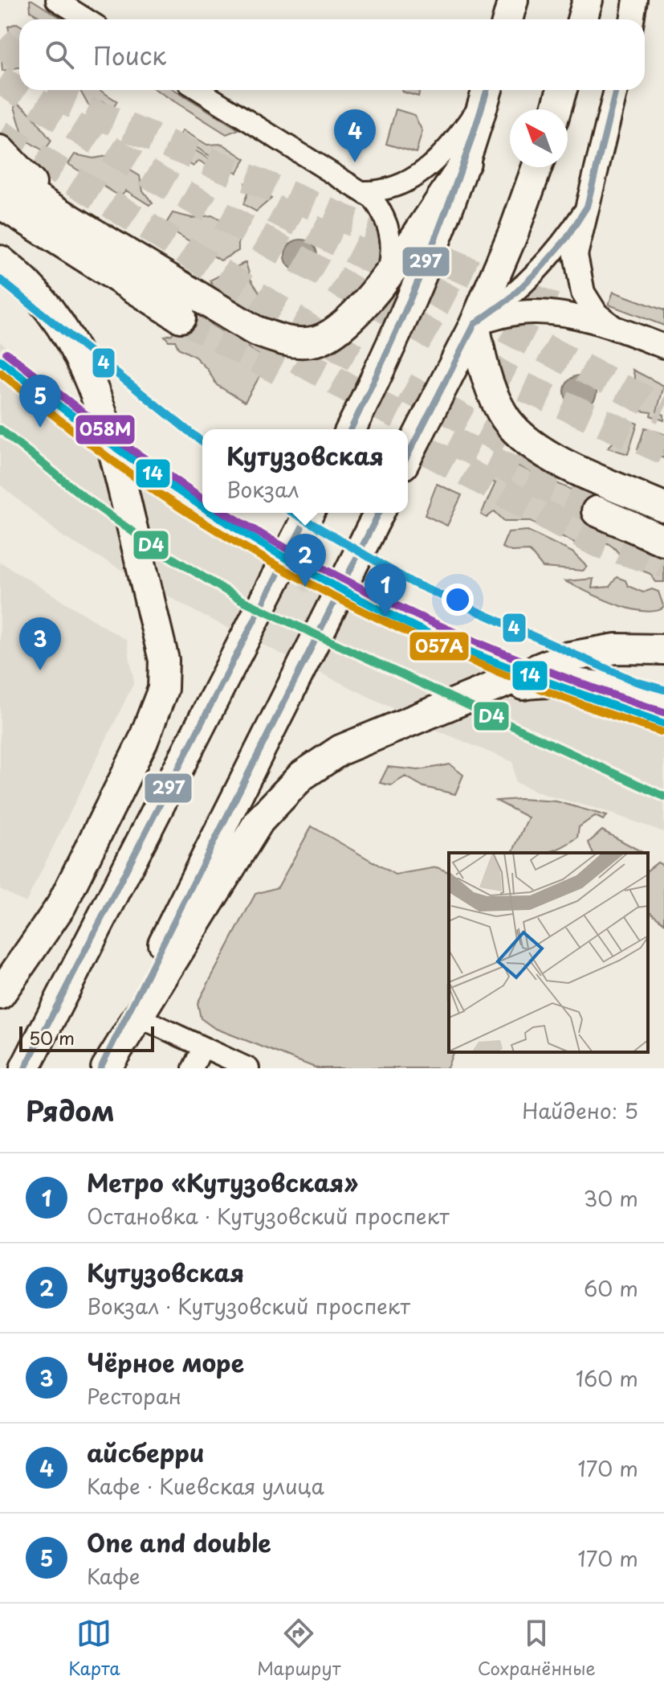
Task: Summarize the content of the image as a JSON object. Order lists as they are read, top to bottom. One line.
{"lines":["transit line 297","transit line 4","transit line 058М","transit line 14","transit line 057А","transit line D4"],"scale_bar":"50 m","north":"top left","page":{"search":"Поиск","pins":["4","5","2","1","3"],"popup":["Кутузовская","Вокзал"],"scale":"50 m","heading":["Рядом","Найдено: 5"],"list":[{"mark":"1","name":"Метро «Кутузовская»","note":"Остановка · Кутузовский проспект","value":"30 m"},{"mark":"2","name":"Кутузовская","note":"Вокзал · Кутузовский проспект","value":"60 m"},{"mark":"3","name":"Чёрное море","note":"Ресторан","value":"160 m"},{"mark":"4","name":"айсберри","note":"Кафе · Киевская улица","value":"170 m"},{"mark":"5","name":"One and double","note":"Кафе","value":"170 m"}],"nav":["Карта","Маршрут","Сохранённые"]}}
